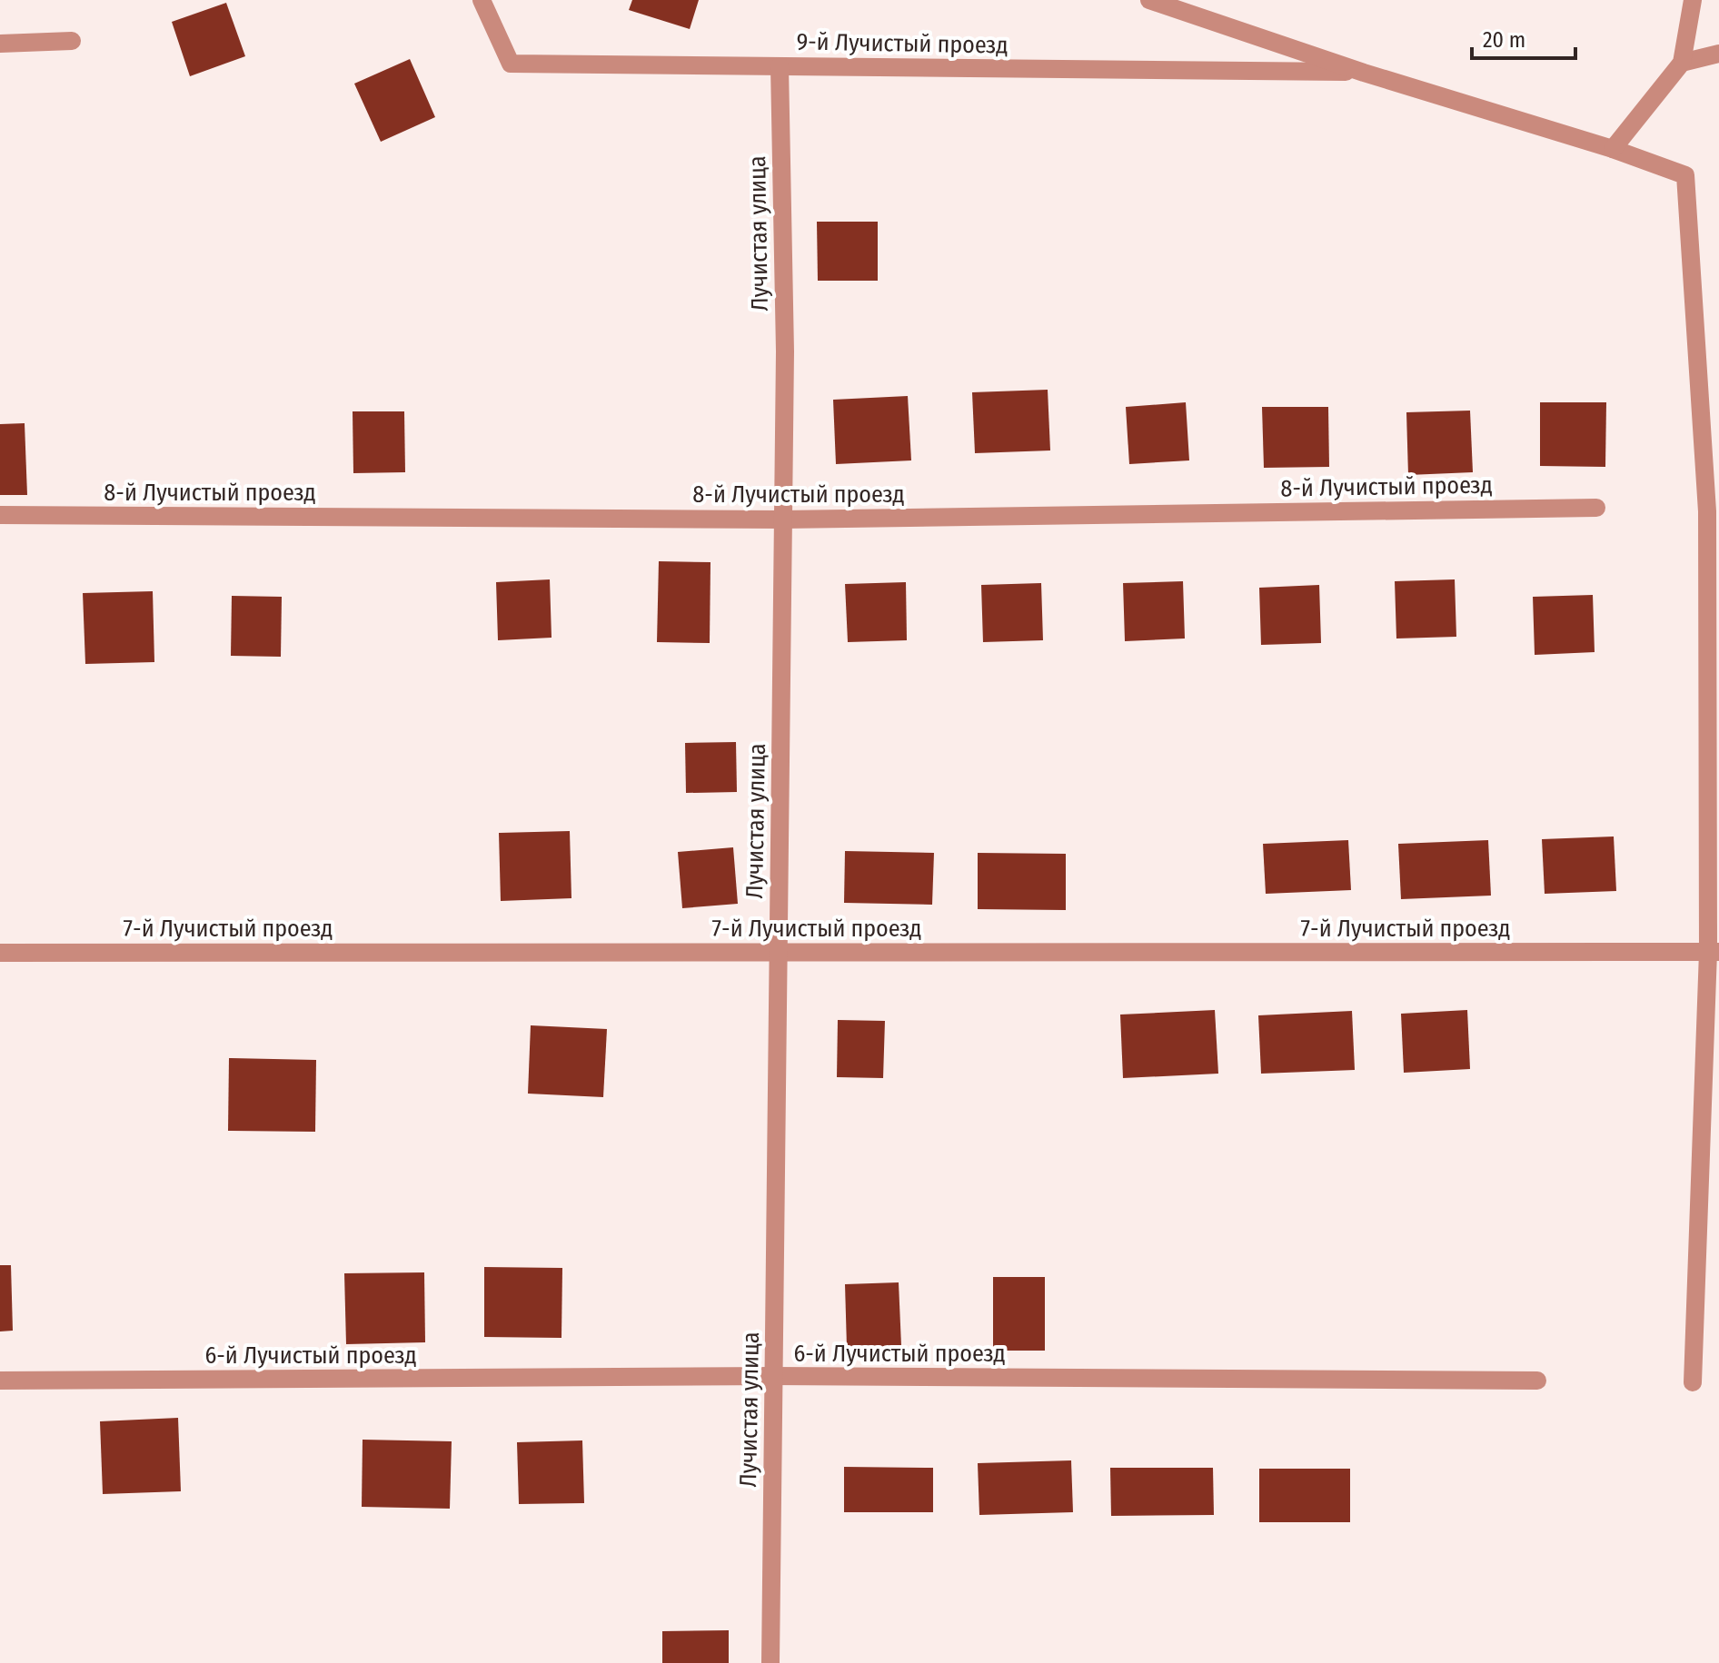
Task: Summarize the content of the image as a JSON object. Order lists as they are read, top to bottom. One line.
{"streets":{"street":["9-й Лучистый проезд","Лучистая улица","8-й Лучистый проезд","7-й Лучистый проезд","6-й Лучистый проезд"]},"crossings":[["9-й Лучистый проезд","Лучистая улица"],["Лучистая улица","8-й Лучистый проезд"],["Лучистая улица","7-й Лучистый проезд"],["Лучистая улица","6-й Лучистый проезд"]],"scale_bar":"20 m"}
